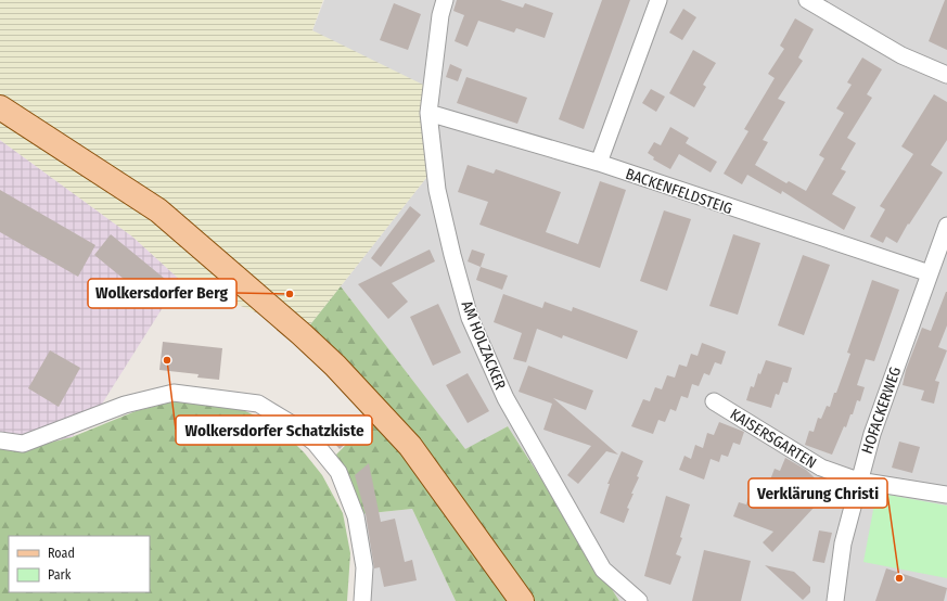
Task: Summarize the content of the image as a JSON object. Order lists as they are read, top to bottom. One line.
{"streets":{"street":["BACKENFELDSTEIG","AM HOLZACKER","HOFACKERWEG","KAISERSGARTEN"]},"crossings":[["BACKENFELDSTEIG","AM HOLZACKER"],["BACKENFELDSTEIG","HOFACKERWEG"],["HOFACKERWEG","KAISERSGARTEN"]],"places":["Wolkersdorfer Berg","Wolkersdorfer Schatzkiste","Verklärung Christi"],"legend":["Road","Park"]}
